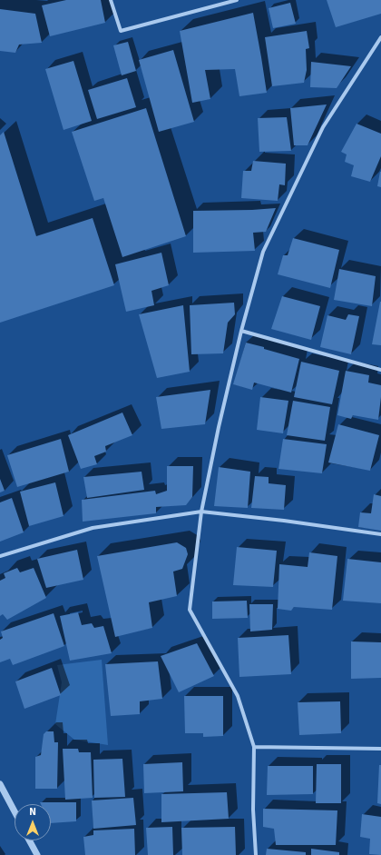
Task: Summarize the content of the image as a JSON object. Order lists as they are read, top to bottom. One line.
{"north":"top"}
